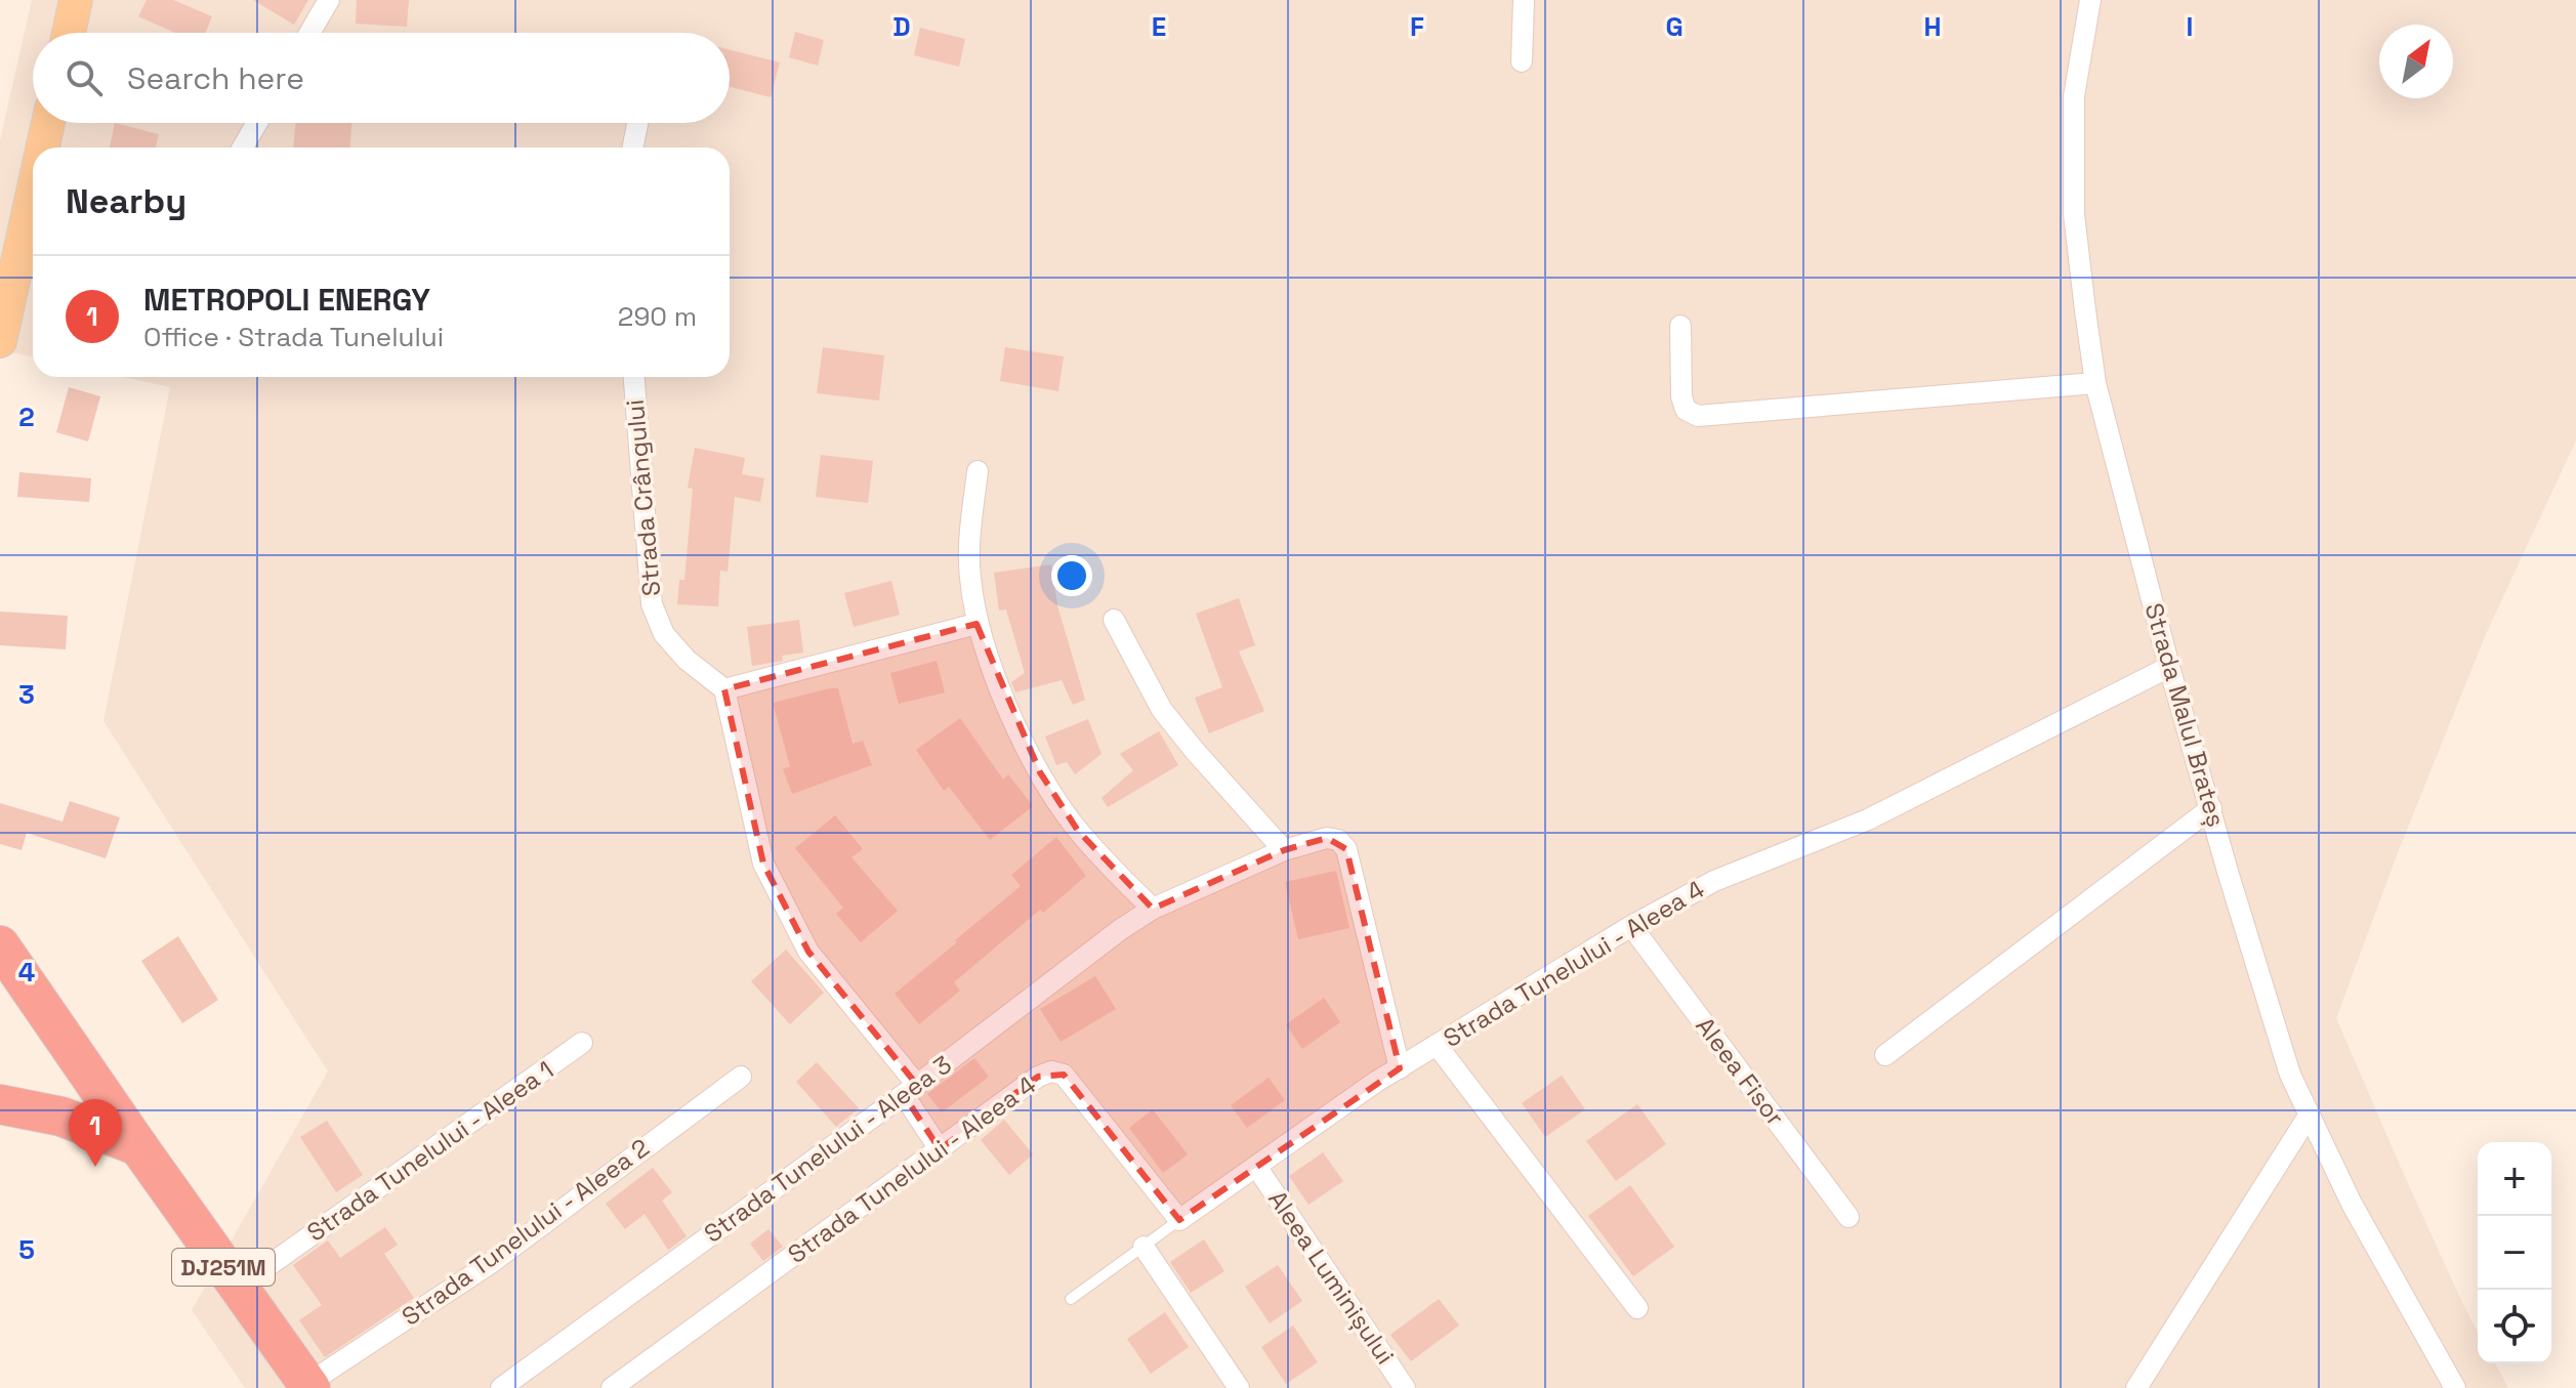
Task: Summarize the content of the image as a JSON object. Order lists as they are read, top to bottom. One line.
{"streets":{"highway":["DJ251M"],"street":["Strada Crângului","Strada Malul Brateș","Strada Tunelului - Aleea 4","Aleea Fisor","Strada Tunelului - Aleea 3","Strada Tunelului - Aleea 1","Strada Tunelului - Aleea 2","Aleea Luminișului"]},"crossings":[["Strada Malul Brateș","Strada Tunelului - Aleea 4"],["Strada Tunelului - Aleea 4","Aleea Fisor"],["Strada Tunelului - Aleea 4","Strada Tunelului - Aleea 3"],["Strada Tunelului - Aleea 4","Aleea Luminișului"],["Strada Tunelului - Aleea 1","DJ251M"],["Strada Tunelului - Aleea 2","DJ251M"]],"north":"top right","page":{"search":"Search here","heading":"Nearby","list":[{"mark":"1","name":"METROPOLI ENERGY","note":"Office · Strada Tunelului","value":"290 m"}],"pins":"1","map_buttons":["+","−"]},"grid":{"columns":["D","E","F","G","H","I"],"rows":["2","3","4","5"]}}
